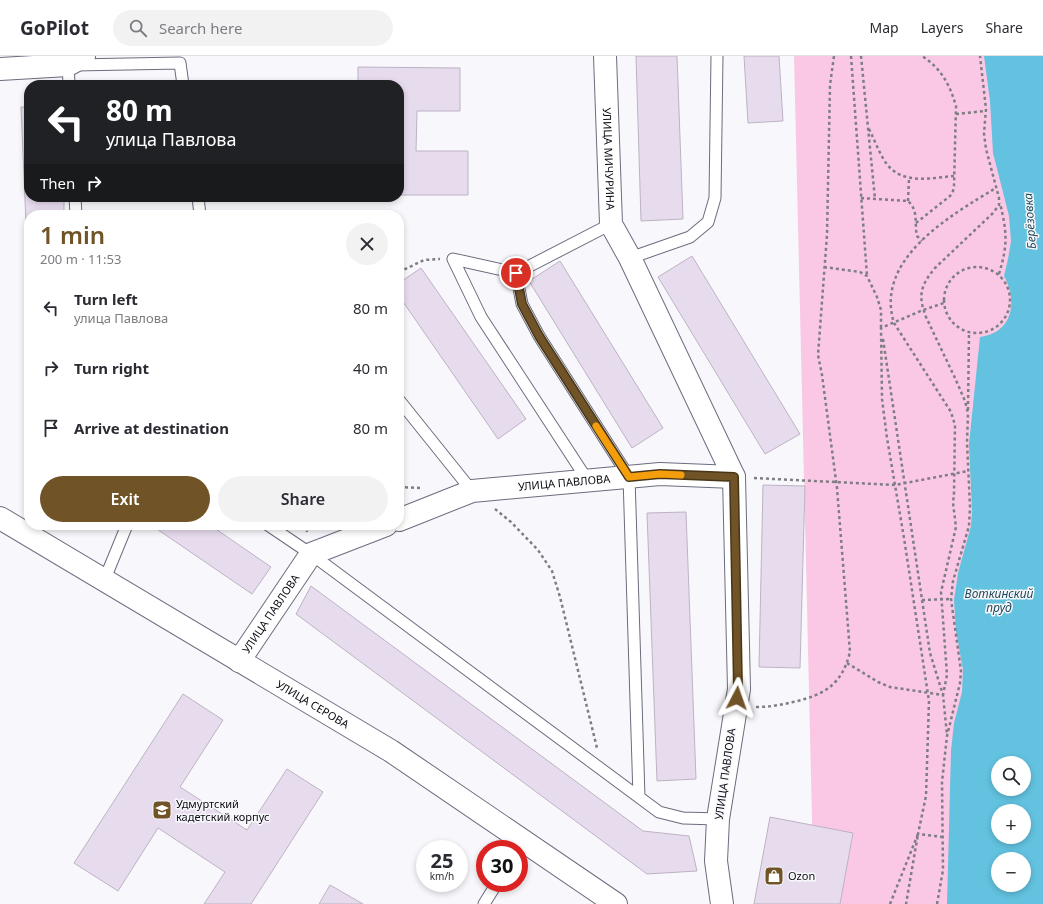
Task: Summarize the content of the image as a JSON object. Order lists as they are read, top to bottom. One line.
{"streets":{"street":["УЛИЦА МИЧУРИНА","УЛИЦА ПАВЛОВА","УЛИЦА СЕРОВА"]},"crossings":[["УЛИЦА МИЧУРИНА","УЛИЦА ПАВЛОВА"],["УЛИЦА ПАВЛОВА","УЛИЦА СЕРОВА"]],"water":["Берёзовка","Воткинский пруд"],"places":{"school or university":["Удмуртский кадетский корпус"],"shop":["Ozon"]},"page":{"header":"GoPilot","search":"Search here","nav":["Map","Layers","Share"],"turn":["80 m","улица Павлова"],"then":"Then","heading":["1 min","200 m · 11:53"],"list":[{"name":"Turn left","note":"улица Павлова","value":"80 m"},{"name":"Turn right","value":"40 m"},{"name":"Arrive at destination","value":"80 m"}],"buttons":["Exit","Share"],"map_buttons":["+","−"],"speed":"25 km/h","limit":"30"}}
